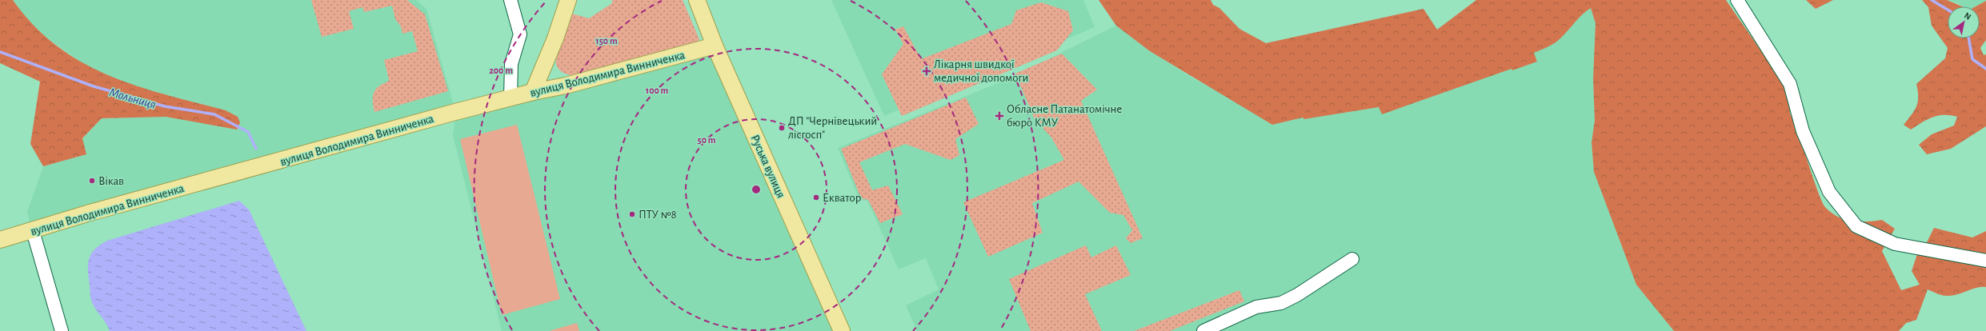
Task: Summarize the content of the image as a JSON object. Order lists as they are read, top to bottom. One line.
{"streets":{"main road":["вулиця Володимира Винниченка","Руська вулиця"]},"crossings":[["вулиця Володимира Винниченка","Руська вулиця"]],"water":["Мольниця"],"places":{"health":["Лікарня швидкої медичної допомоги","Обласне Патанатомічне бюро КМУ"],"other":["ДП \"Чернівецький лісгосп\"","Вікав","Екватор","ПТУ №8"]},"north":"top right","rings":["150 m","200 m","100 m","50 m"]}
